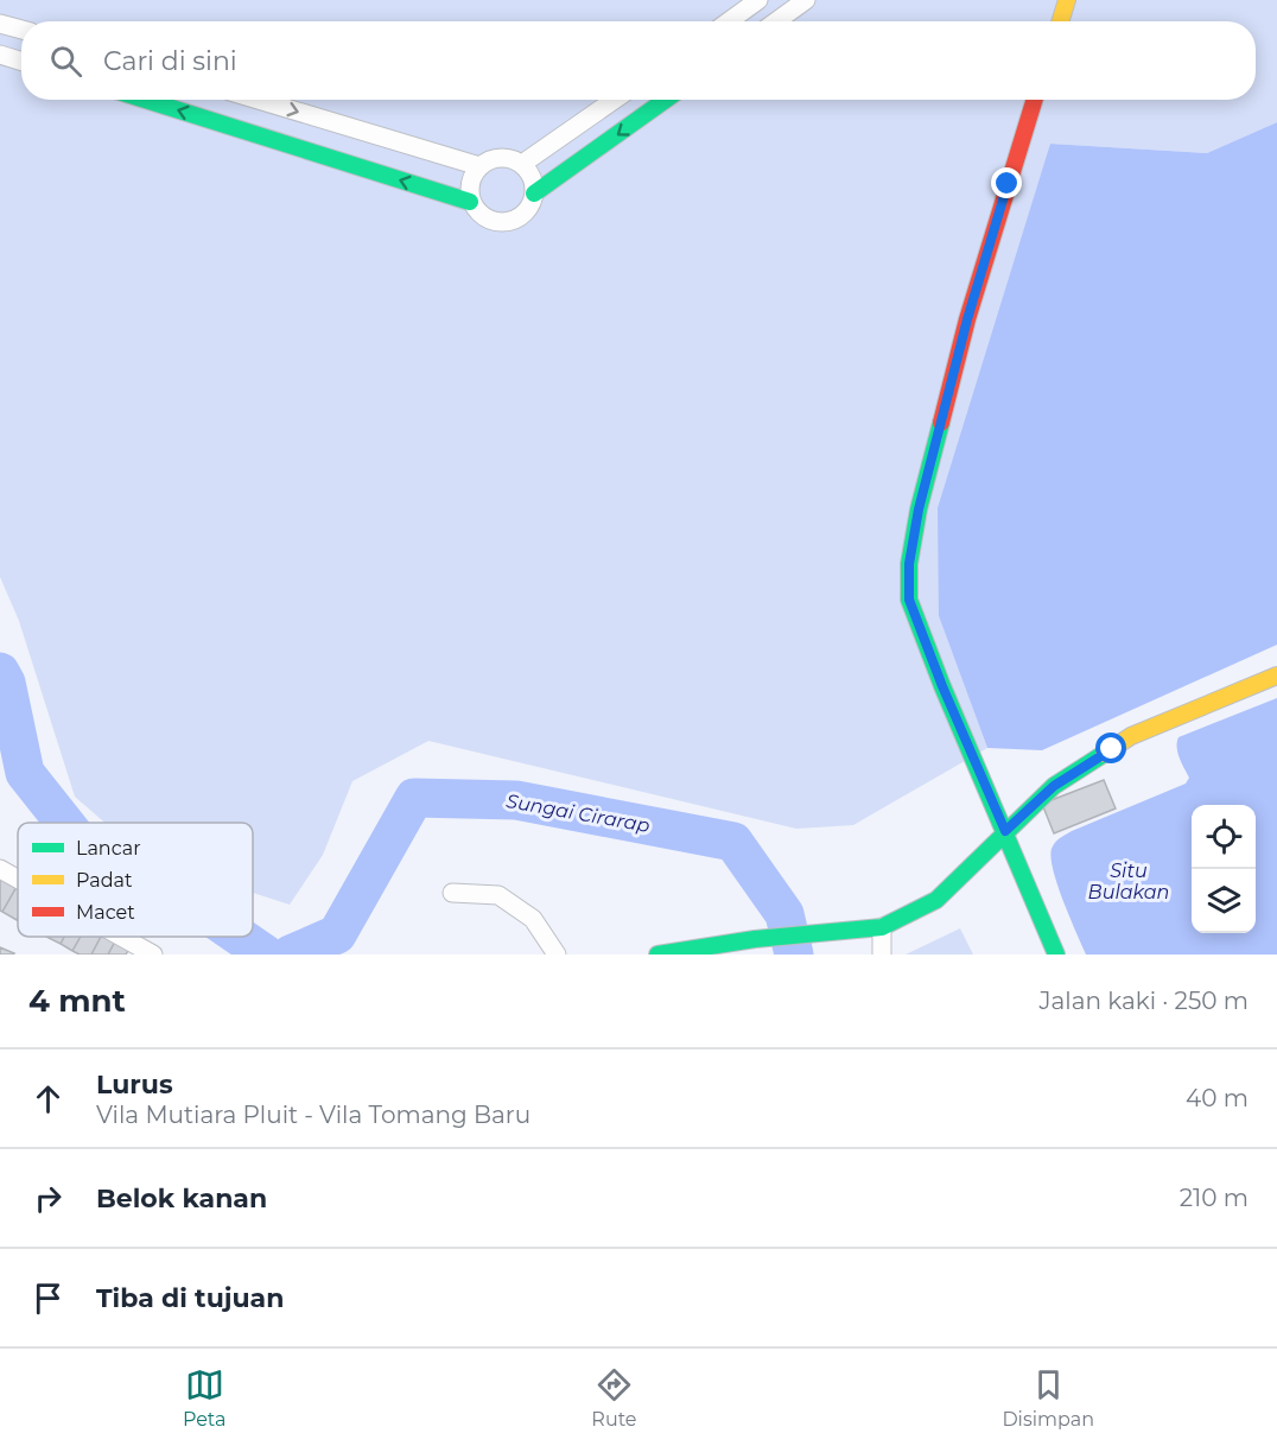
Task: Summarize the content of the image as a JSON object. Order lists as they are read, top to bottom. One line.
{"water":["Sungai Cirarap","Situ Bulakan"],"legend":["Lancar","Padat","Macet"],"page":{"search":"Cari di sini","heading":["4 mnt","Jalan kaki · 250 m"],"list":[["Lurus","Vila Mutiara Pluit - Vila Tomang Baru","40 m"],["Belok kanan","210 m"],"Tiba di tujuan"],"nav":["Peta","Rute","Disimpan"]}}
